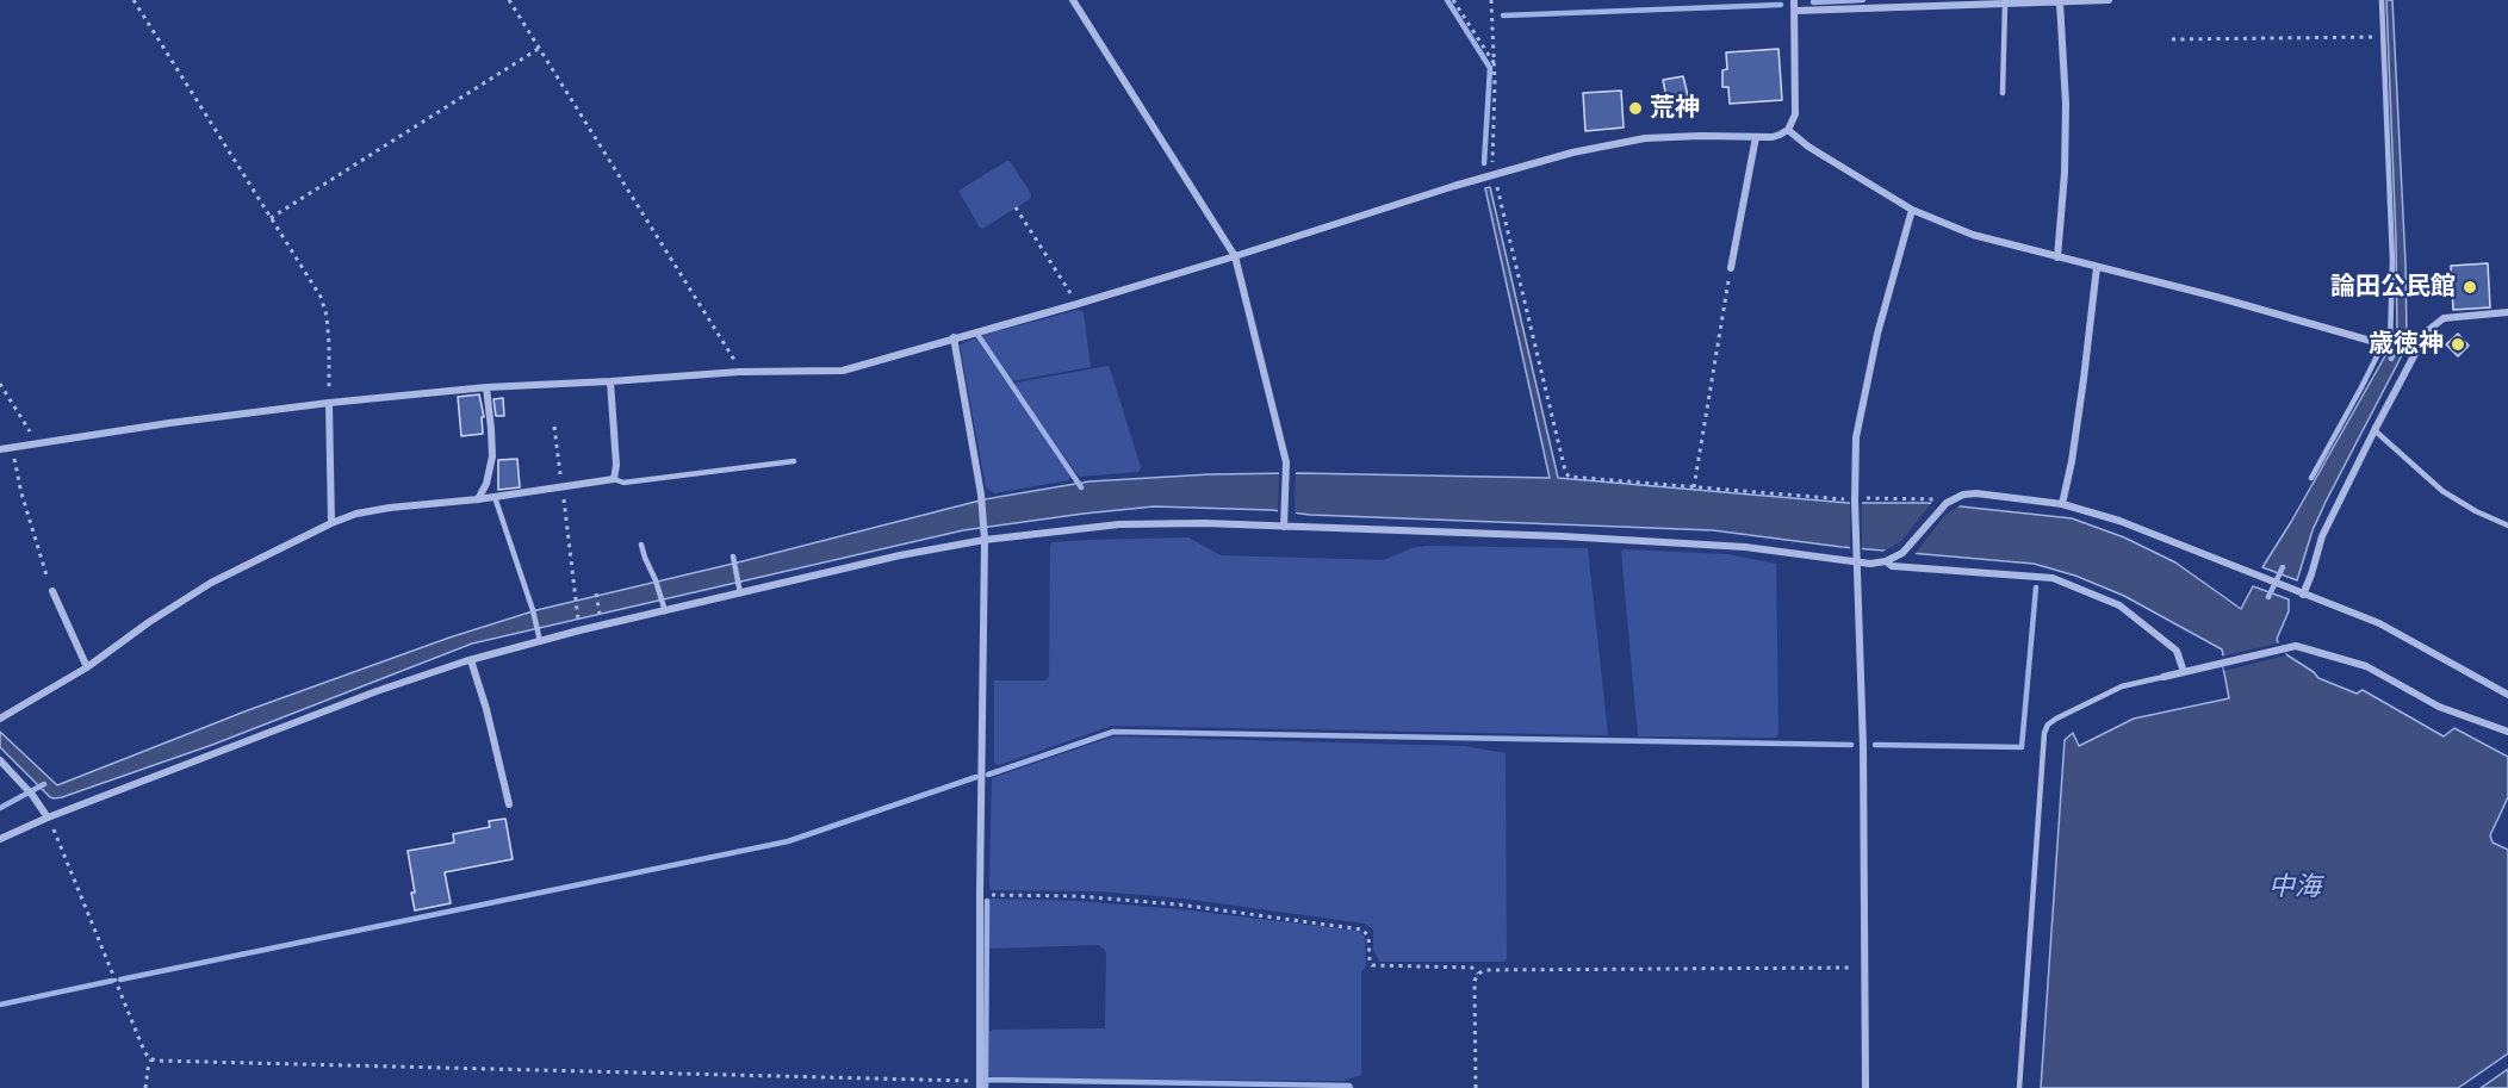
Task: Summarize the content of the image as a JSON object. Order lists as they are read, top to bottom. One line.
{"water":["中海"],"places":["荒神","論田公民館","歳徳神"]}
